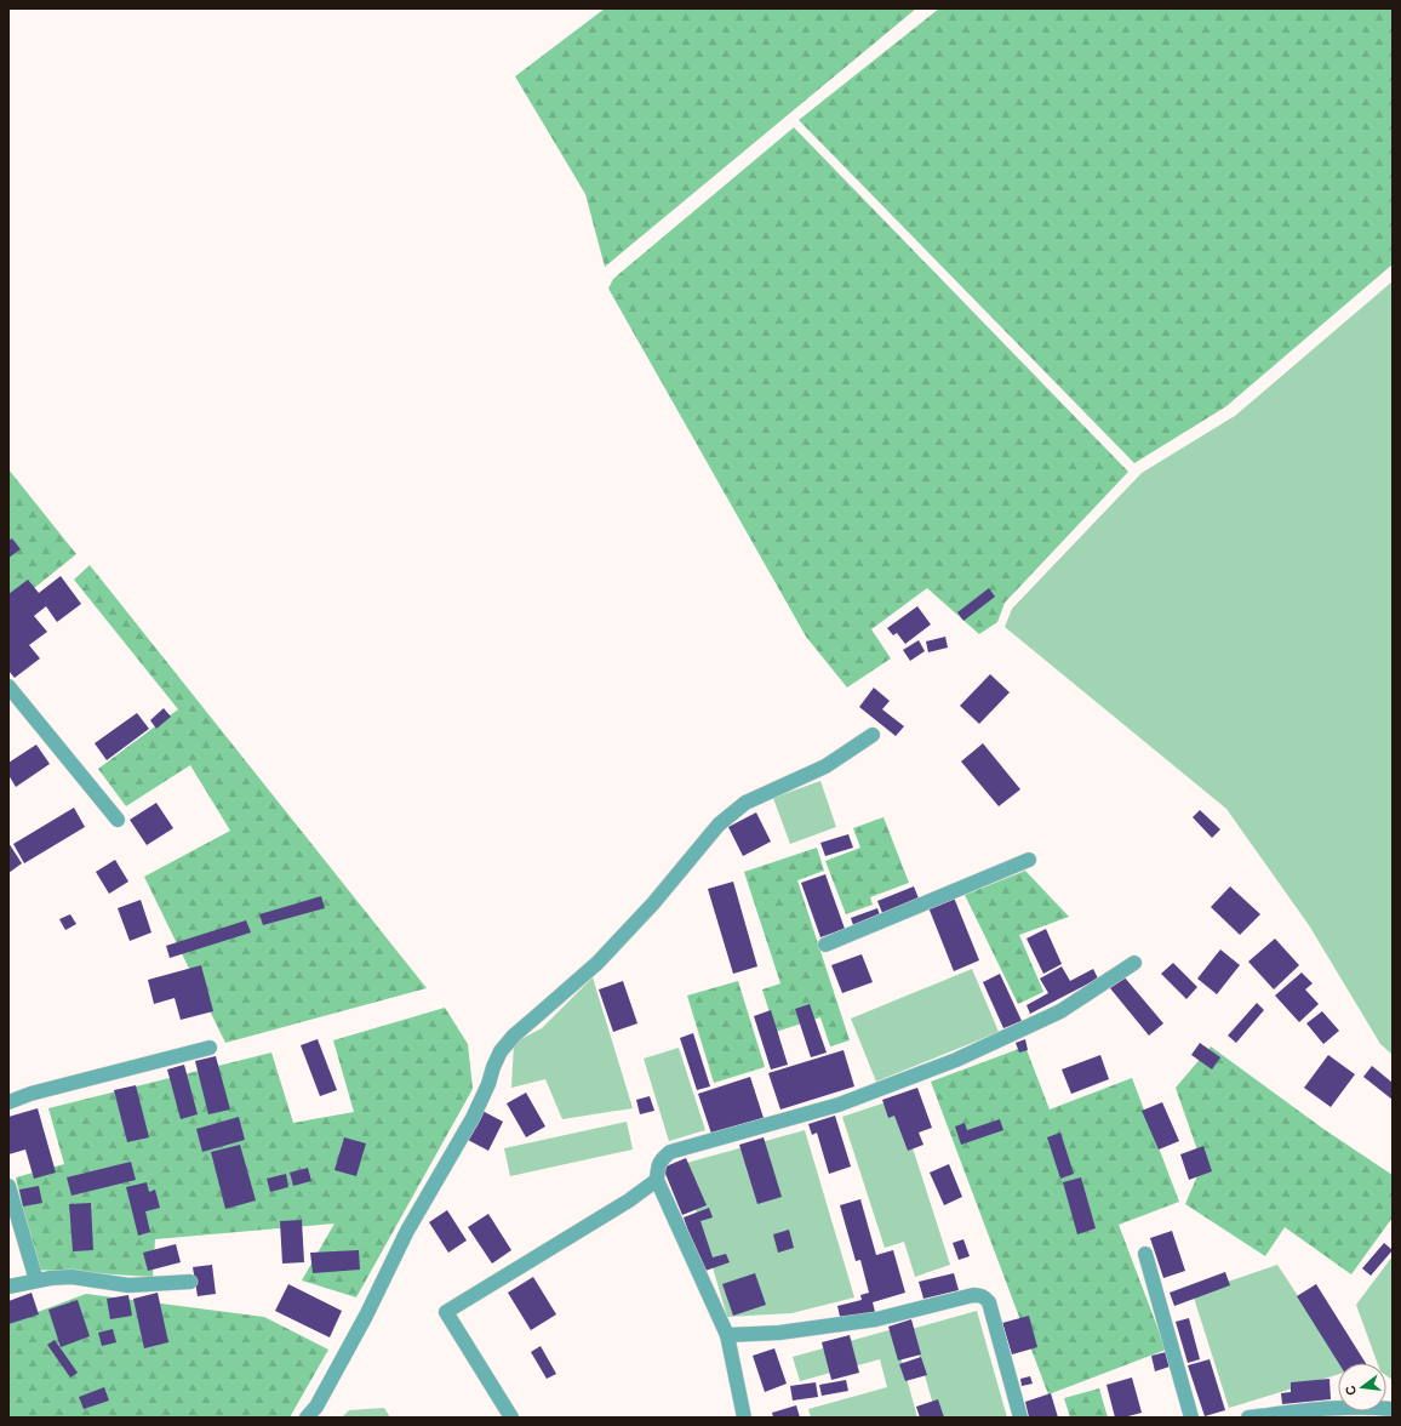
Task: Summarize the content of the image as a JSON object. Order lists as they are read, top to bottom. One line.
{"north":"left"}
